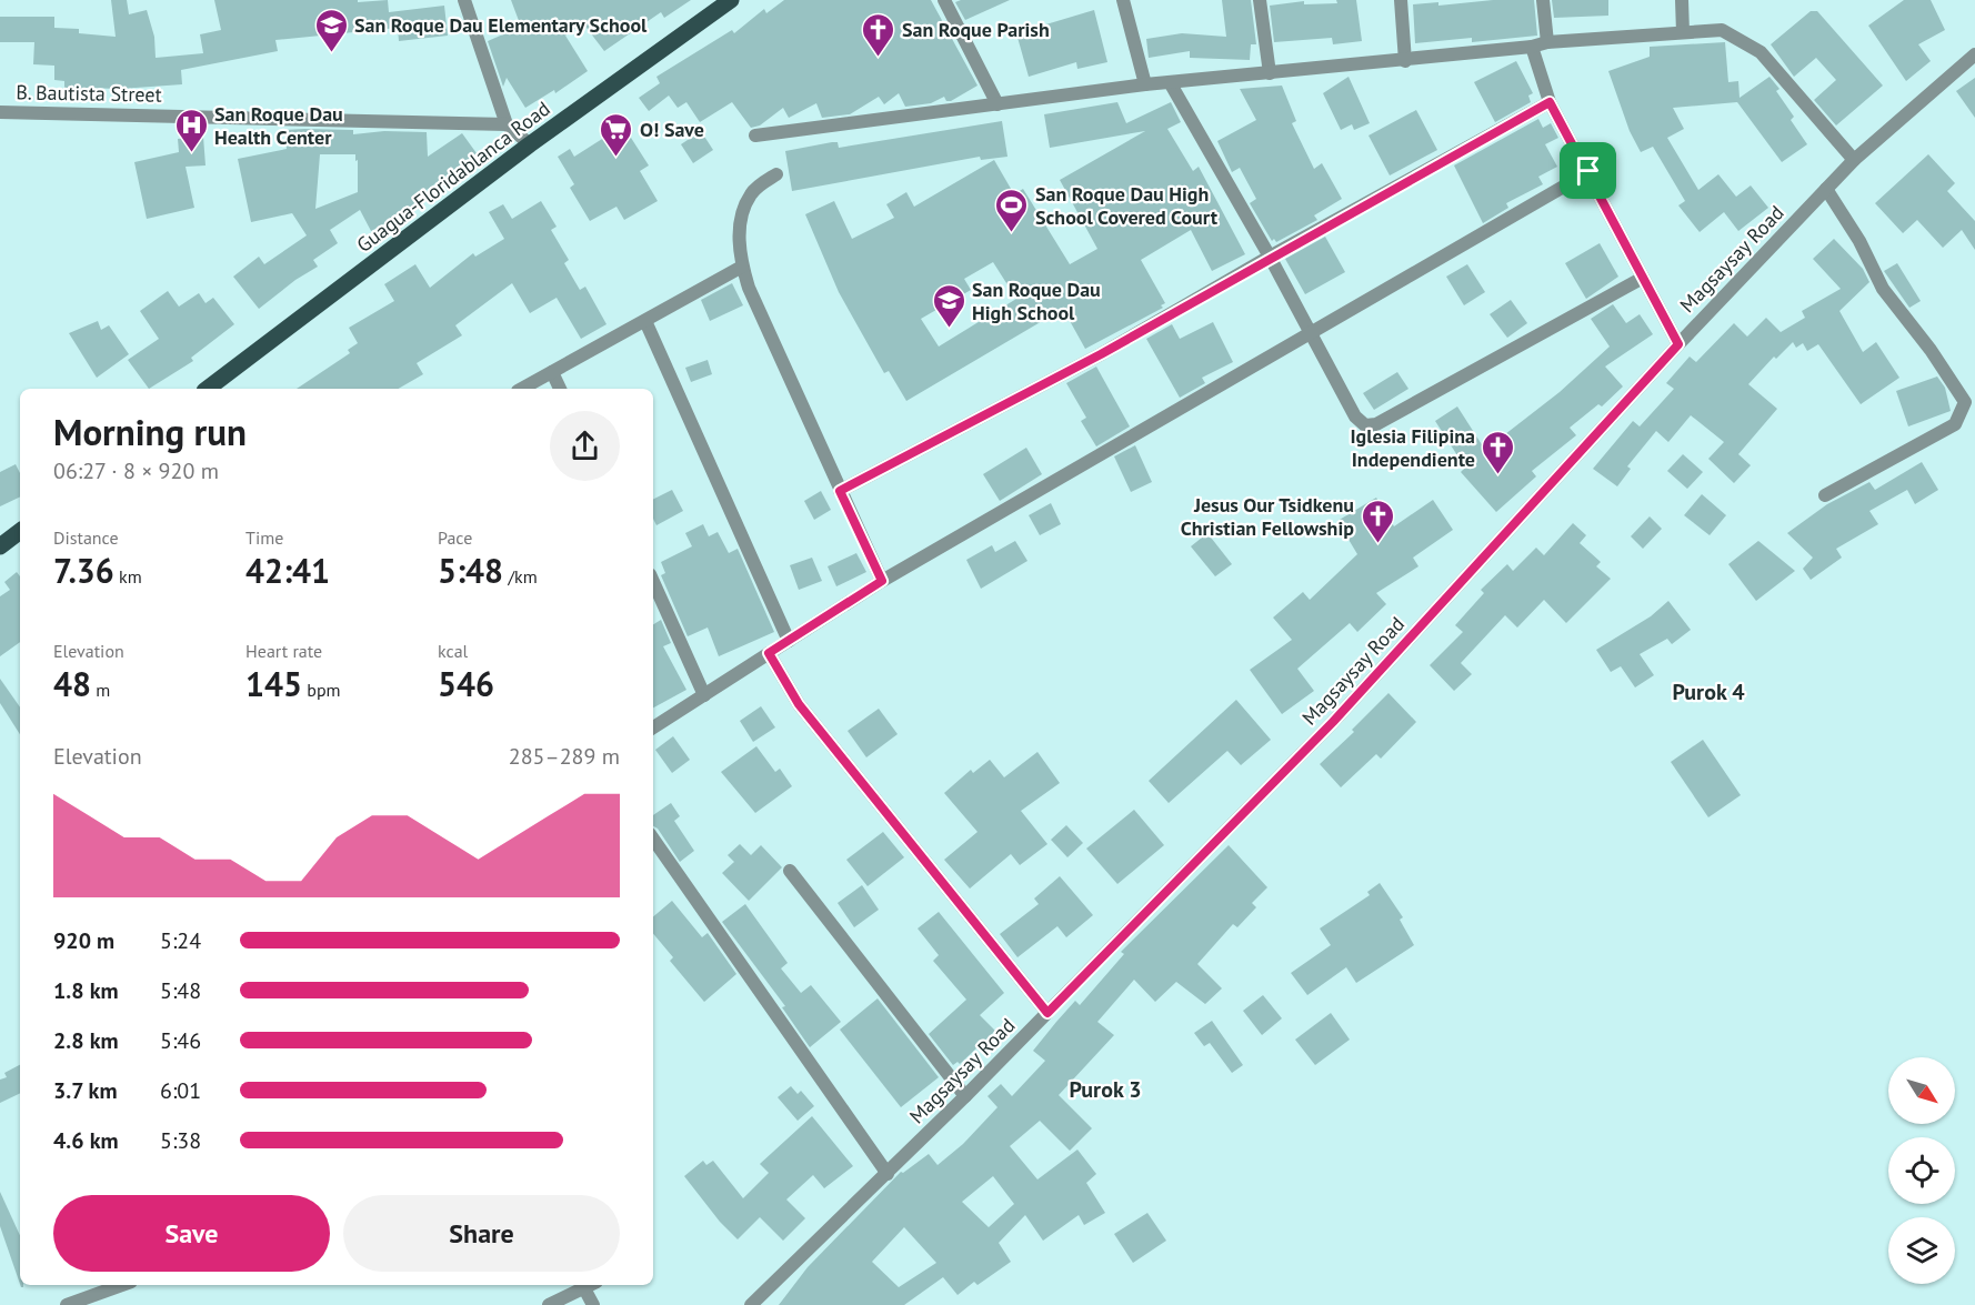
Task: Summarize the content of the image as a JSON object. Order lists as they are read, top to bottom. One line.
{"streets":{"main road":["Guagua-Floridablanca Road"],"street":["B. Bautista Street","Magsaysay Road"]},"districts":["Purok 4","Purok 3"],"places":{"school or university":["San Roque Dau Elementary School","San Roque Dau High School"],"church":["San Roque Parish","Iglesia Filipina Independiente","Jesus Our Tsidkenu Christian Fellowship"],"hospital":["San Roque Dau Health Center"],"supermarket":["O! Save"],"sports":["San Roque Dau High School Covered Court"]},"north":"bottom right","page":{"heading":["Morning run","06:27 · 8 × 920 m"],"stats":[["Distance","7.36 km"],["Time","42:41"],["Pace","5:48 /km"],["Elevation","48 m"],["Heart rate","145 bpm"],["kcal","546"]],"chart":["Elevation","285–289 m"],"list":[{"name":"920 m","note":"5:24"},{"name":"1.8 km","note":"5:48"},{"name":"2.8 km","note":"5:46"},{"name":"3.7 km","note":"6:01"},{"name":"4.6 km","note":"5:38"}],"buttons":["Save","Share"]}}
